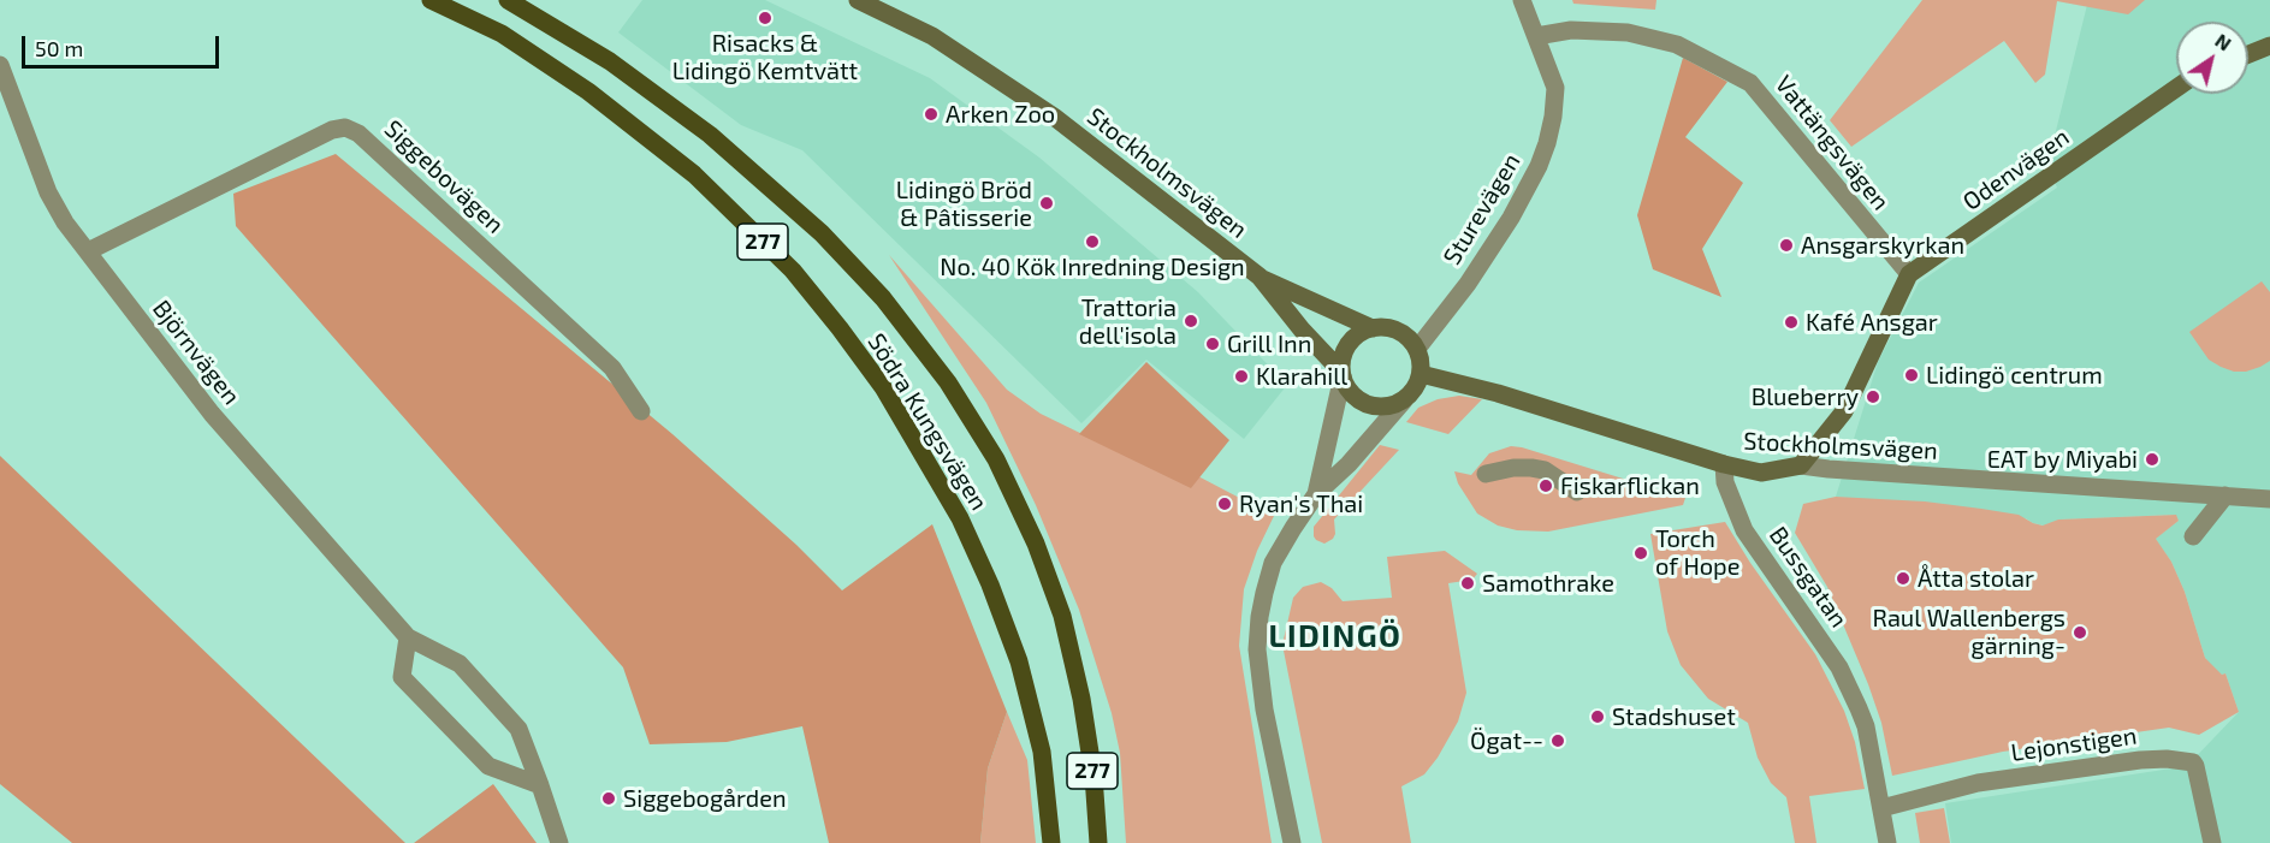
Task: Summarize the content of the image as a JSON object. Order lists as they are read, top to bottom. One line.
{"streets":{"main road":["277","Södra Kungsvägen"],"street":["Vattängsvägen","Odenvägen","Stockholmsvägen","Siggebovägen","Sturevägen","Björnvägen","Bussgatan","Lejonstigen"]},"crossings":[["Vattängsvägen","Odenvägen"],["Vattängsvägen","Sturevägen"],["Odenvägen","Stockholmsvägen"],["Stockholmsvägen","Sturevägen"],["Stockholmsvägen","Bussgatan"],["Siggebovägen","Björnvägen"],["Bussgatan","Lejonstigen"]],"districts":["LIDINGÖ"],"places":["Risacks & Lidingö Kemtvätt","Arken Zoo","Lidingö Bröd & Pâtisserie","No. 40 Kök Inredning Design","Ansgarskyrkan","Trattoria dell'isola","Kafé Ansgar","Grill Inn","Lidingö centrum","Klarahill","Blueberry","EAT by Miyabi","Fiskarflickan","Ryan's Thai","Torch of Hope","Åtta stolar","Samothrake","Raul Wallenbergs gärning-","Stadshuset","Ögat--","Siggebogården"],"scale_bar":"50 m","north":"top right"}
